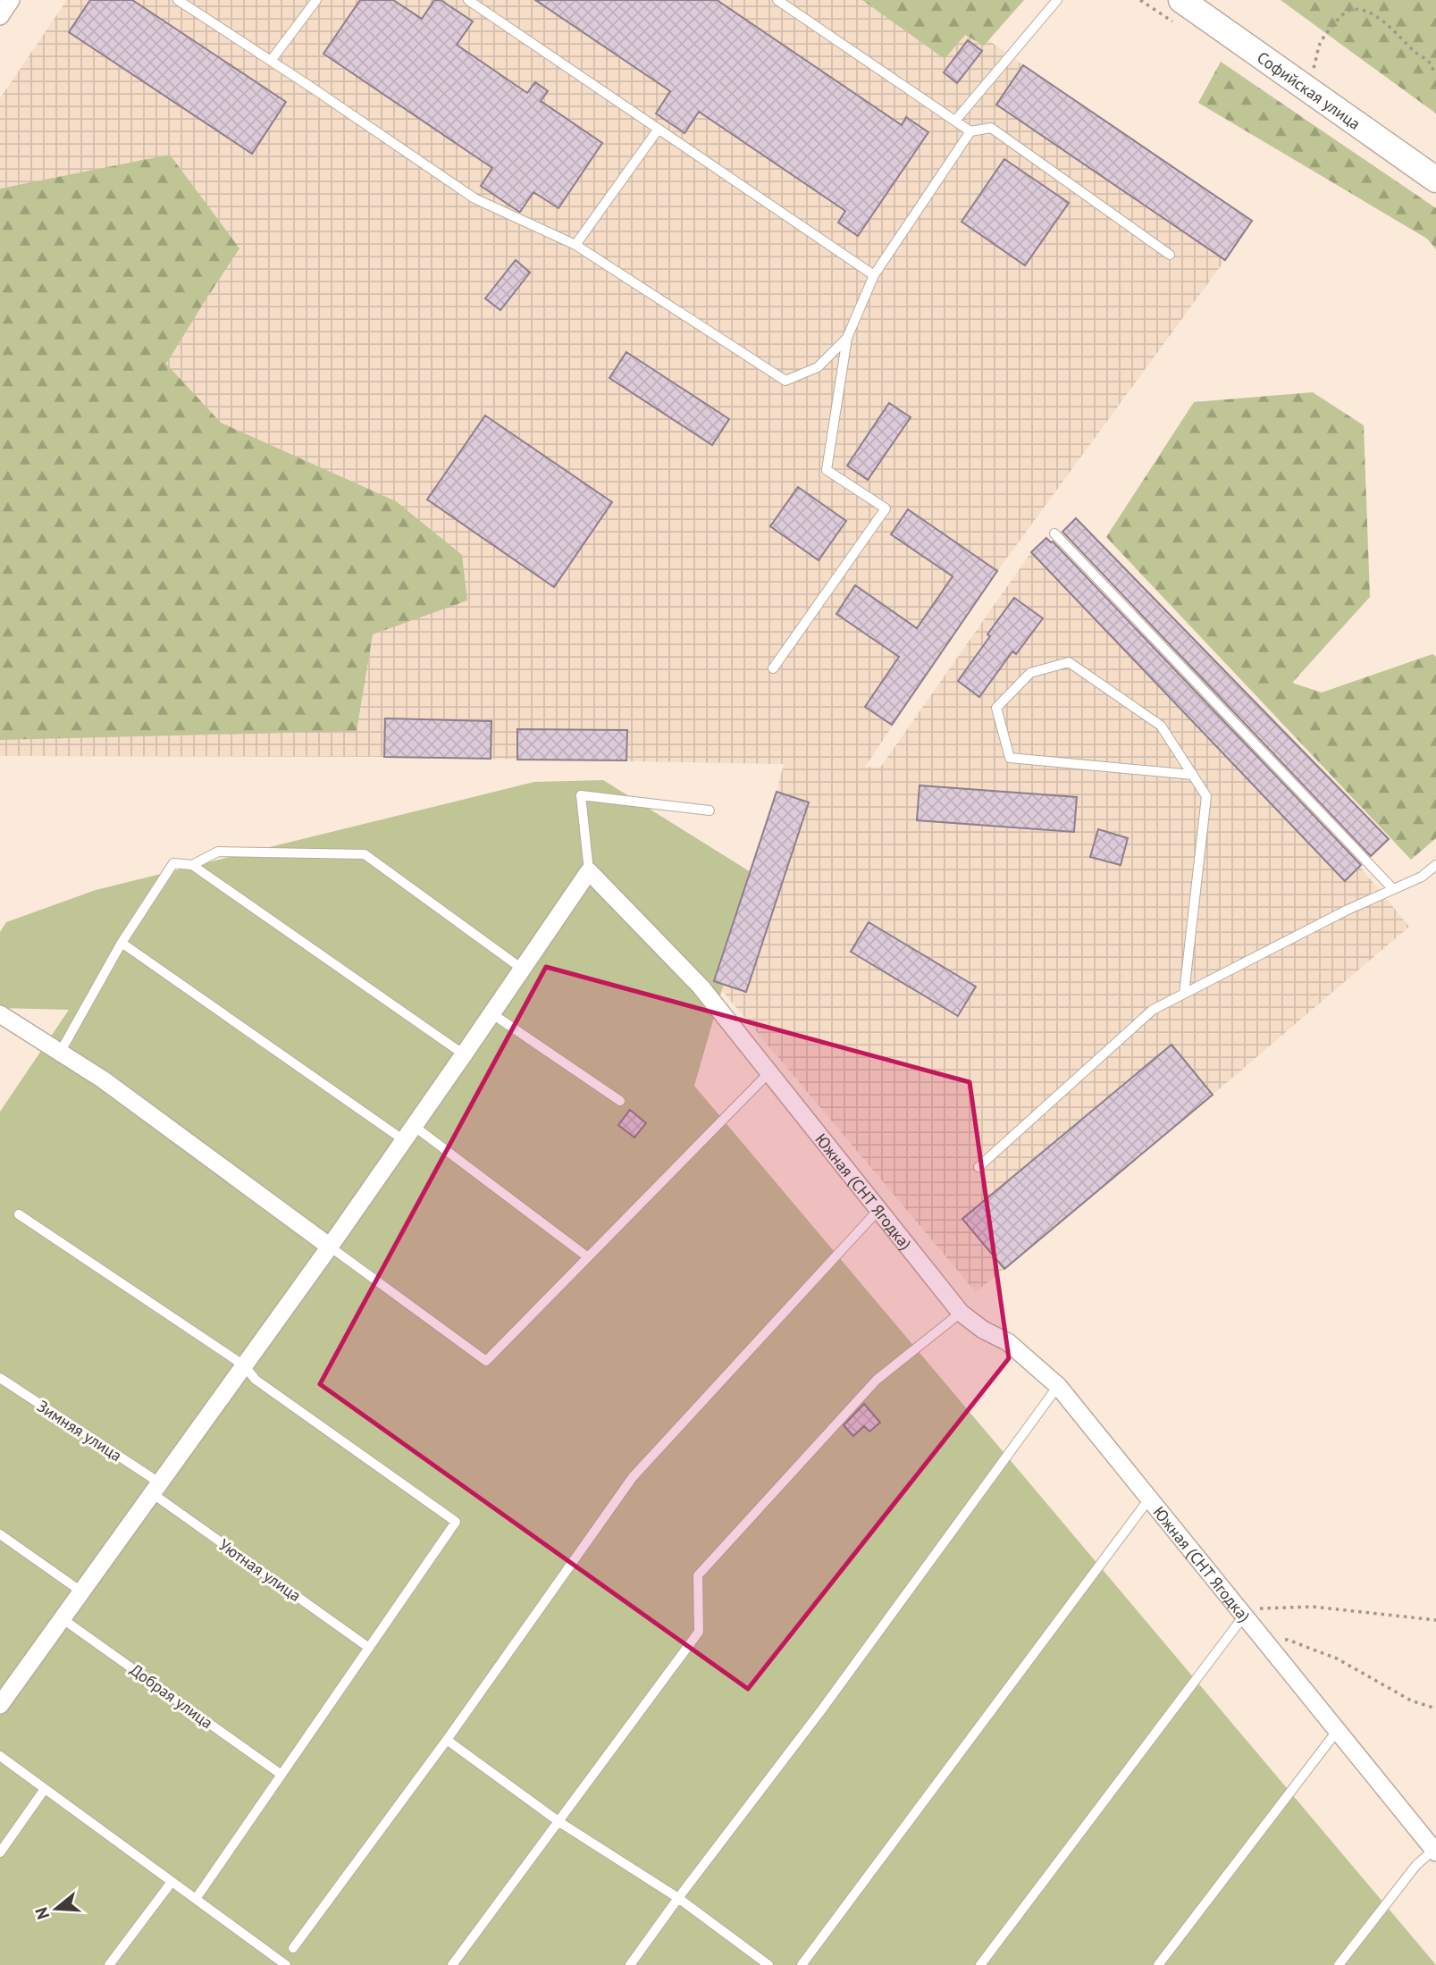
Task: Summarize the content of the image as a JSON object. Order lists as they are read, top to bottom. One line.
{"streets":{"main road":["Софийская улица"],"street":["Южная (СНТ Ягодка)"],"lane":["Зимняя улица","Уютная улица","Добрая улица"]},"crossings":[["Зимняя улица","Уютная улица"]],"north":"left"}
